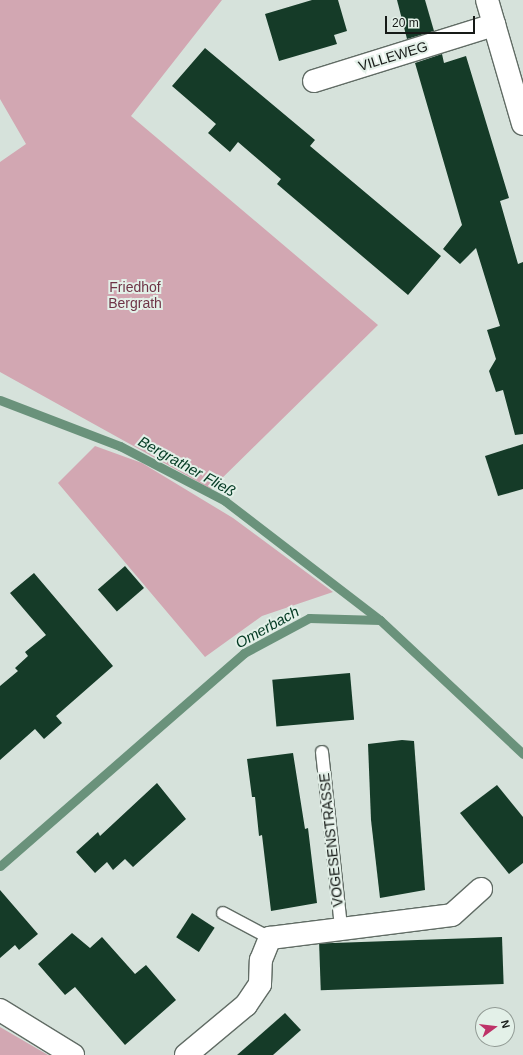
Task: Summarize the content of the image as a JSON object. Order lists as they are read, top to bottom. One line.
{"streets":{"street":["VILLEWEG","VOGESENSTRASSE"]},"water":["Bergrather Fließ","Omerbach"],"parks":["Friedhof Bergrath"],"scale_bar":"20 m","north":"right"}
